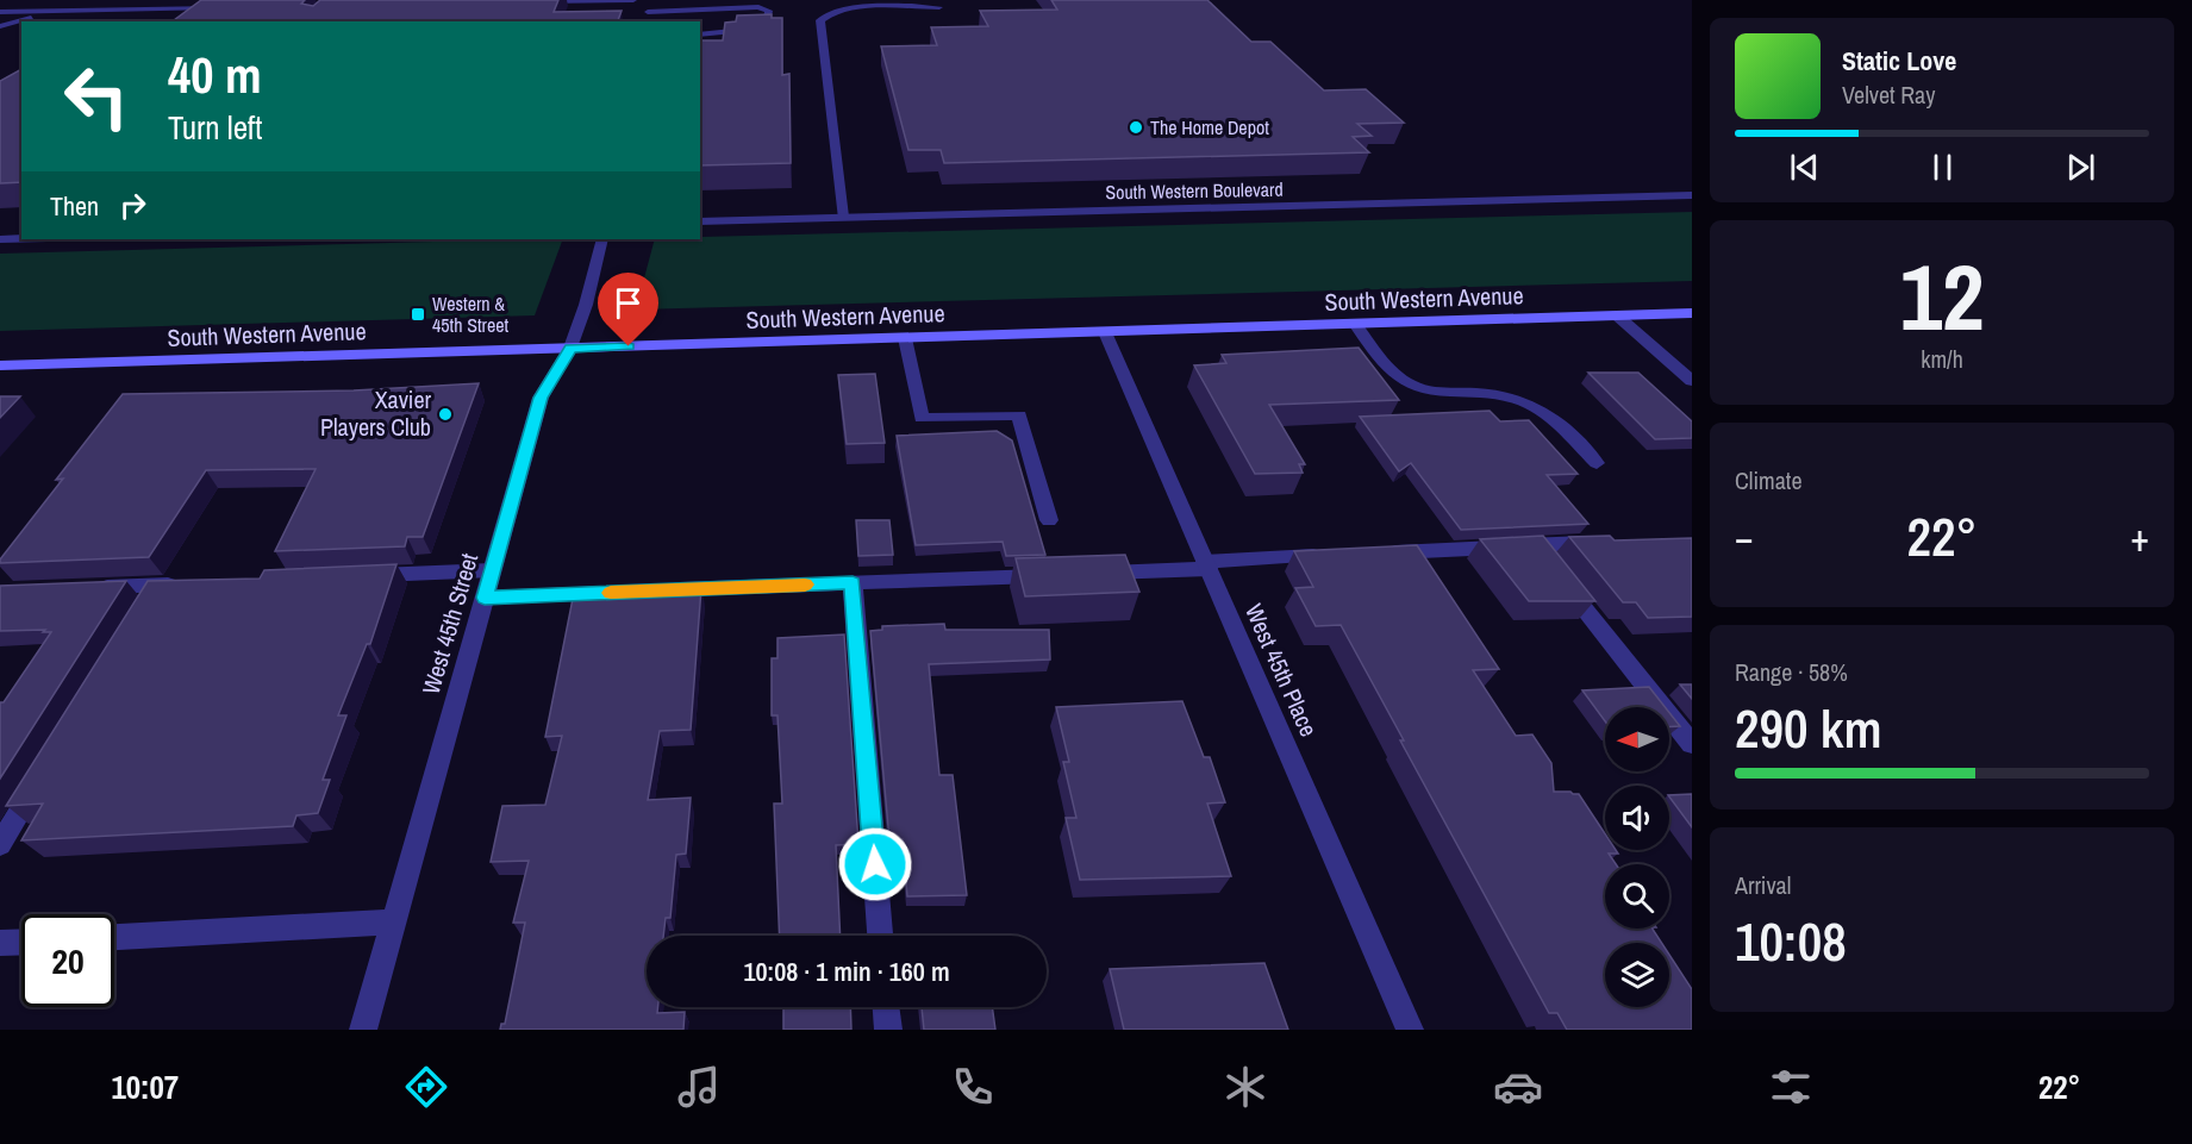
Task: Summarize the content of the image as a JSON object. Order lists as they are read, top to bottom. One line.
{"streets":{"main road":["South Western Avenue"],"street":["South Western Boulevard","West 45th Street","West 45th Place"]},"crossings":[["South Western Avenue","West 45th Street"],["South Western Avenue","West 45th Place"]],"places":{"other":["The Home Depot","Xavier Players Club"],"transit":["Western & 45th Street"]},"north":"left","page":{"turn":["40 m","Turn left"],"song":["Static Love","Velvet Ray"],"then":"Then","tile":[["12","km/h"],"Climate",["Range · 58%","290 km"],["Arrival","10:08"]],"heat":["−","22°","+"],"limit":"20","trip":"10:08 · 1 min · 160 m","tabs":["10:07","22°"]}}
